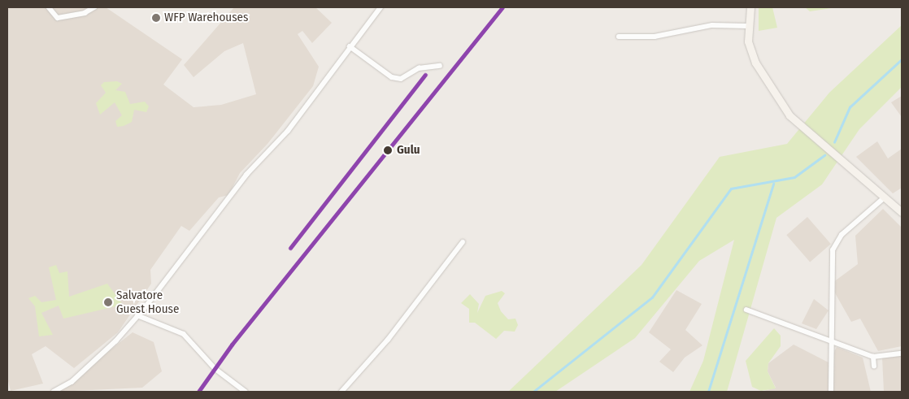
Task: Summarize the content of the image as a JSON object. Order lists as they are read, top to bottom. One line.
{"places":["WFP Warehouses","Gulu","Salvatore Guest House"]}
